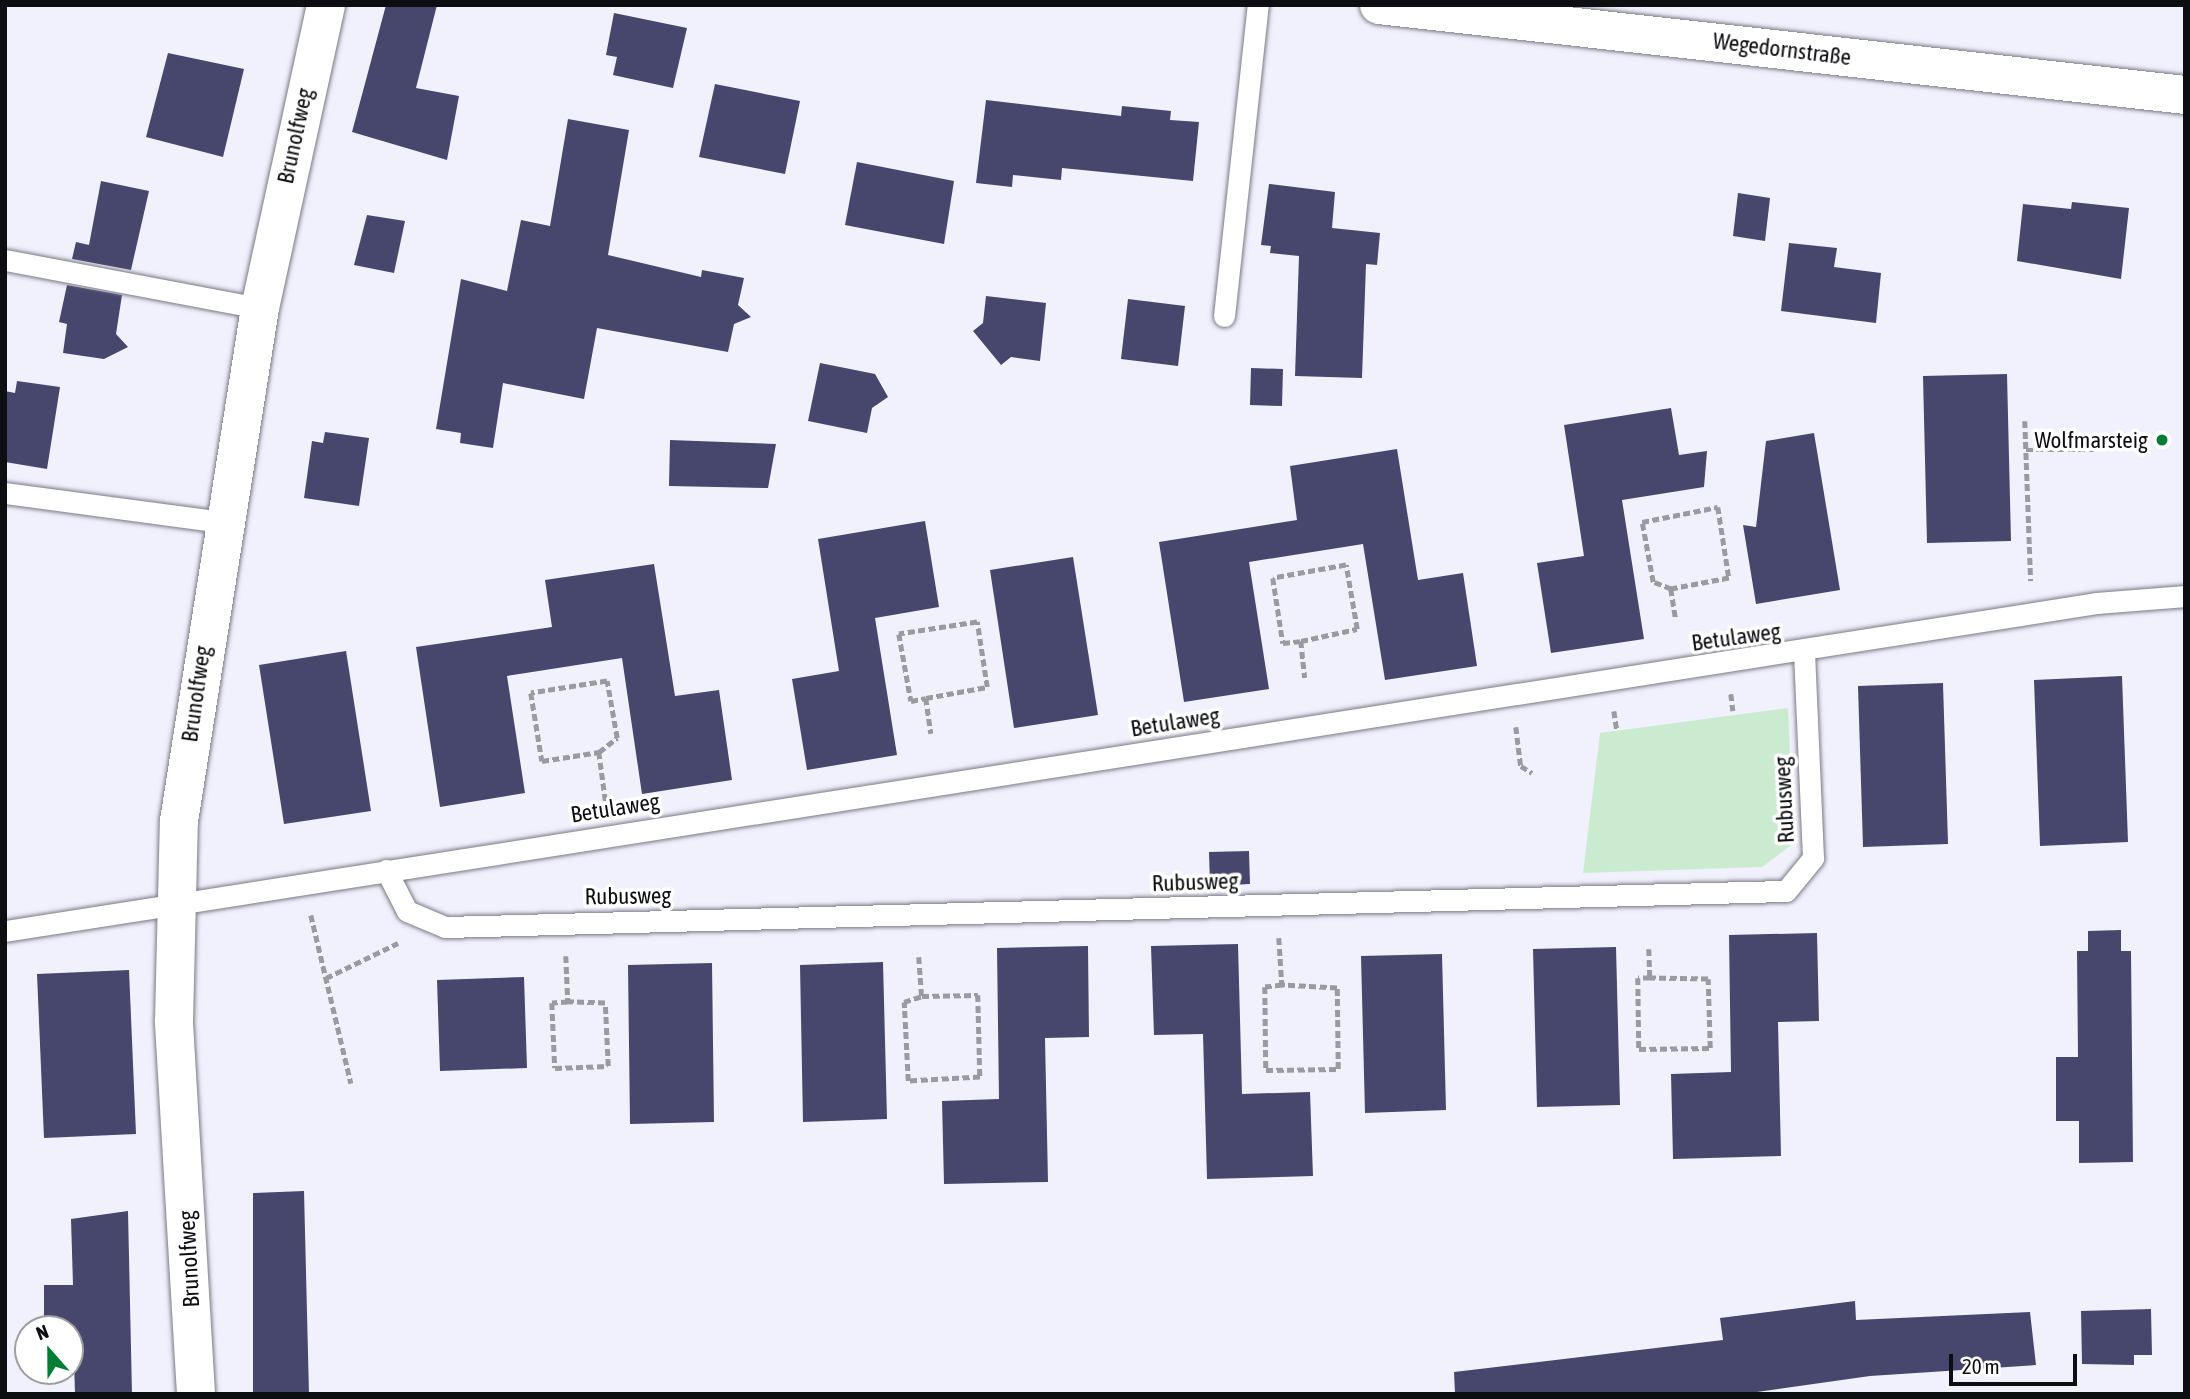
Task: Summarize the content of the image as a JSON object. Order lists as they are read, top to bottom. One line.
{"streets":{"street":["Wegedornstraße","Brunolfweg"],"lane":["Betulaweg","Rubusweg"]},"crossings":[["Brunolfweg","Betulaweg"],["Betulaweg","Rubusweg"]],"places":["Wolfmarsteig"],"scale_bar":"20 m","north":"top"}
